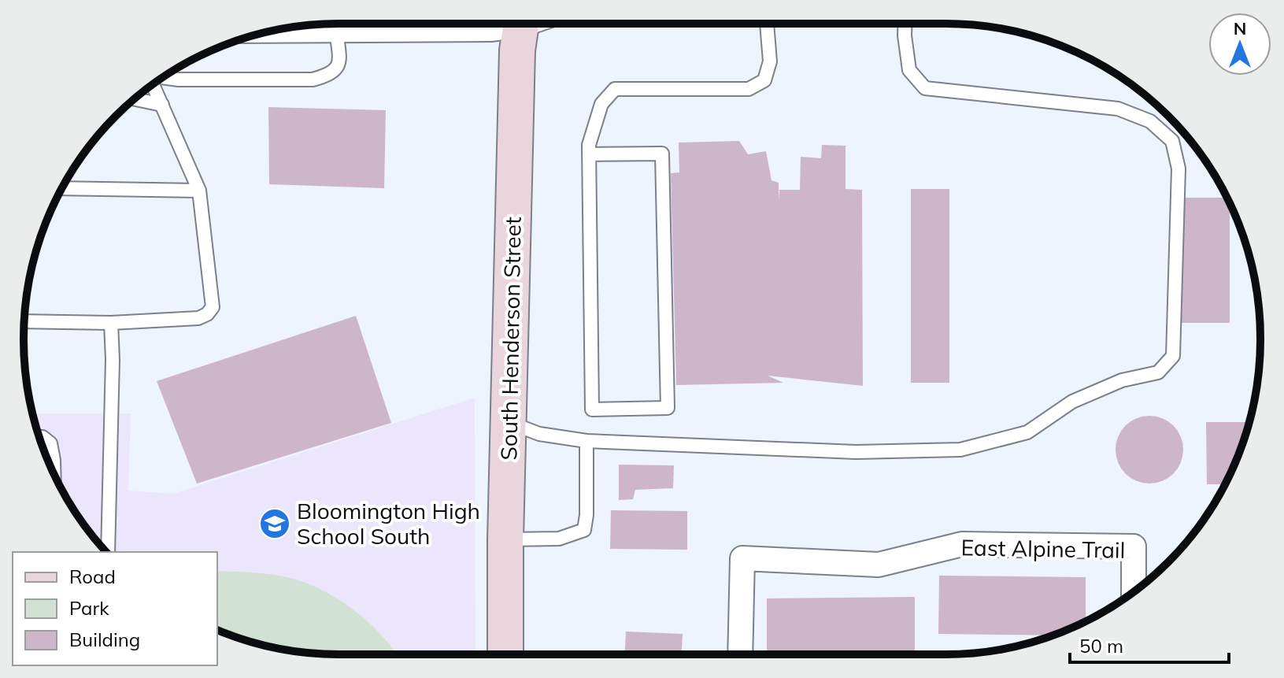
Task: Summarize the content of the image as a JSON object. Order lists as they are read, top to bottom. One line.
{"streets":{"street":["South Henderson Street","East Alpine Trail"]},"places":{"school or university":["Bloomington High School South"]},"legend":["Road","Park","Building"],"scale_bar":"50 m","north":"top"}
